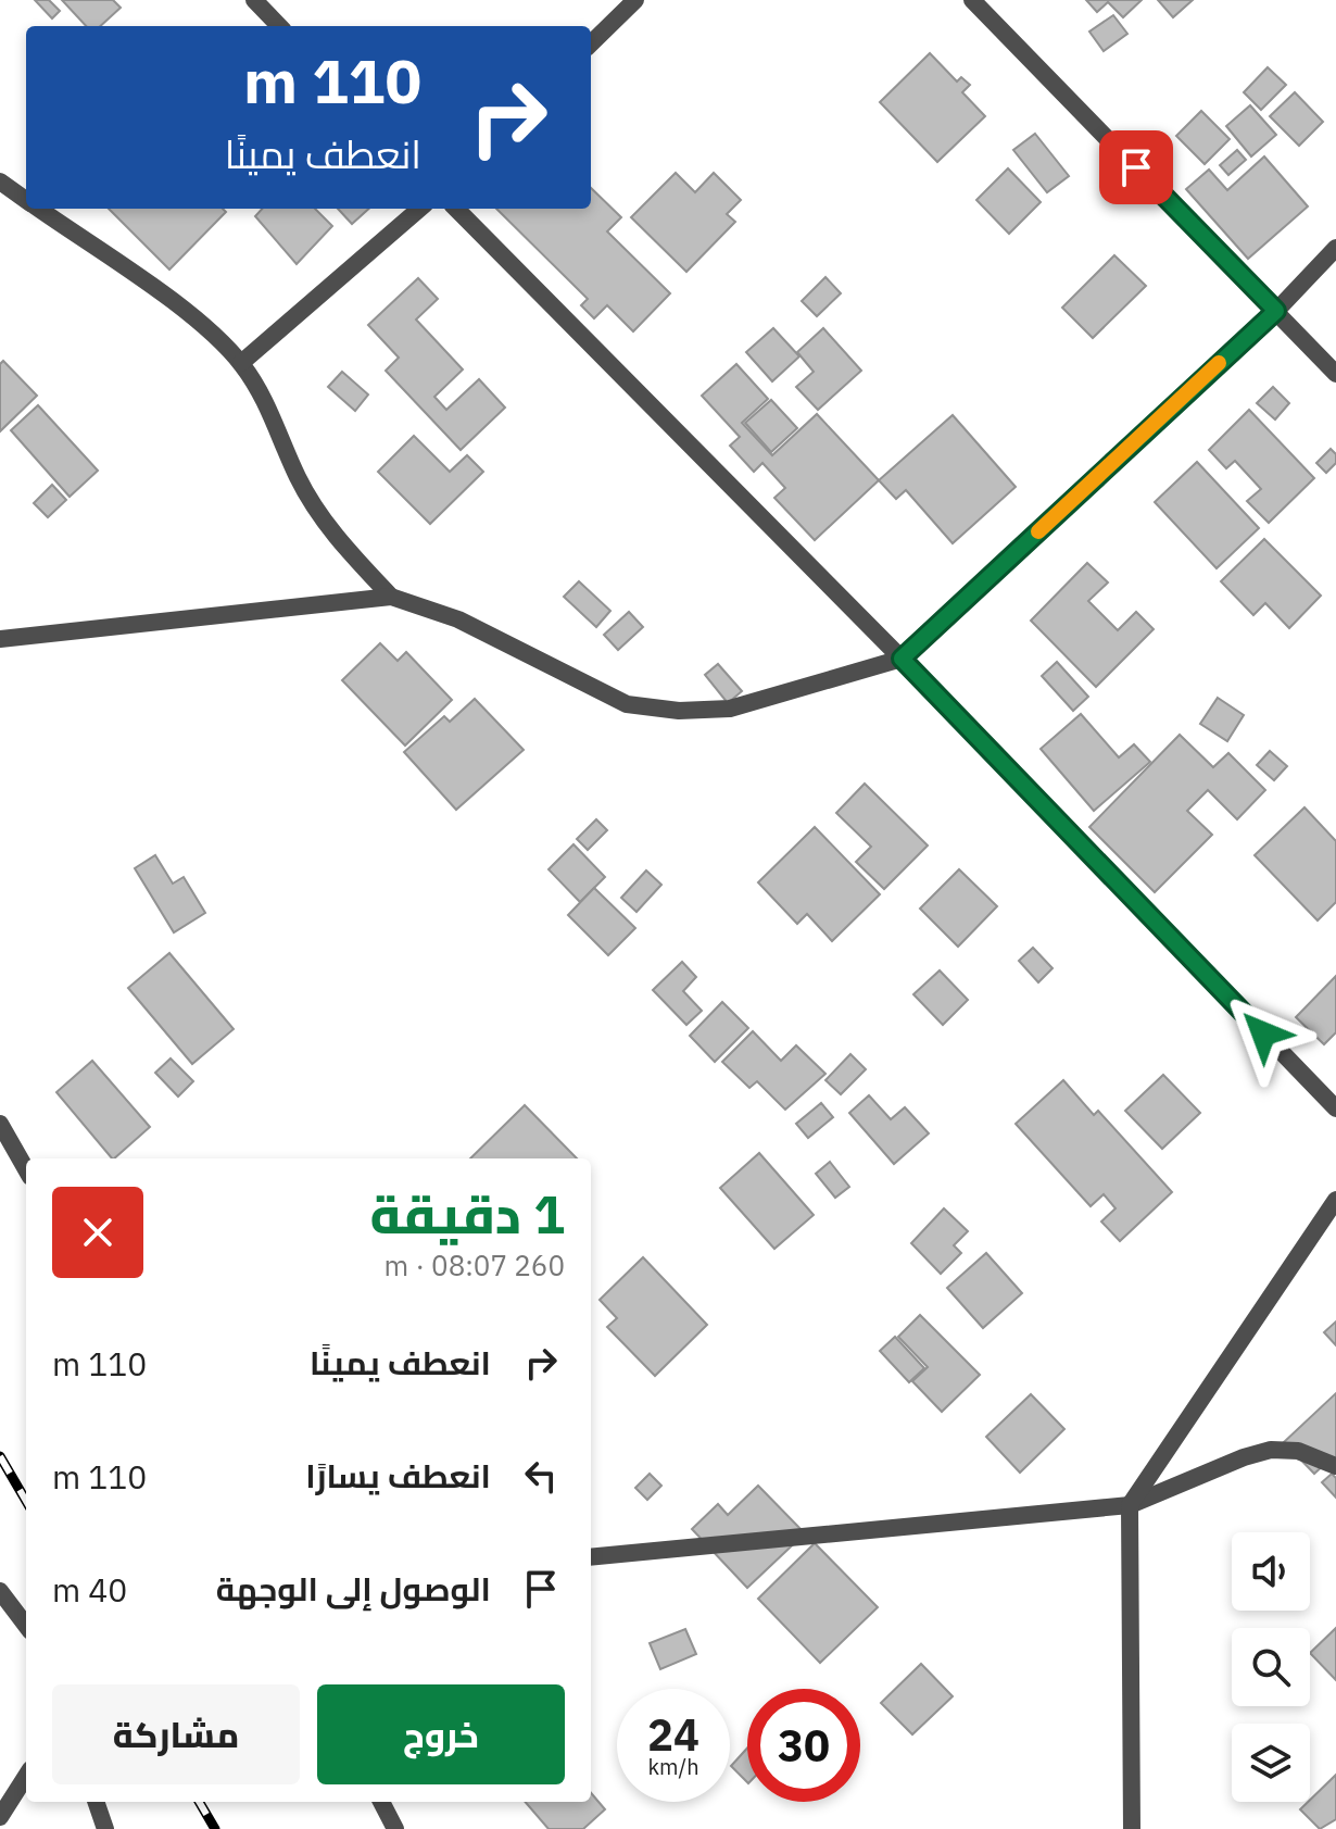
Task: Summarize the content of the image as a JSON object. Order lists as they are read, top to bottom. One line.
{"page":{"turn":["110 m","انعطف يمينًا"],"heading":["1 دقيقة","260 m · 08:07"],"list":[{"name":"انعطف يمينًا","value":"110 m"},{"name":"انعطف يسارًا","value":"110 m"},{"name":"الوصول إلى الوجهة","value":"40 m"}],"buttons":["خروج","مشاركة"],"speed":"24 km/h","limit":"30"}}
